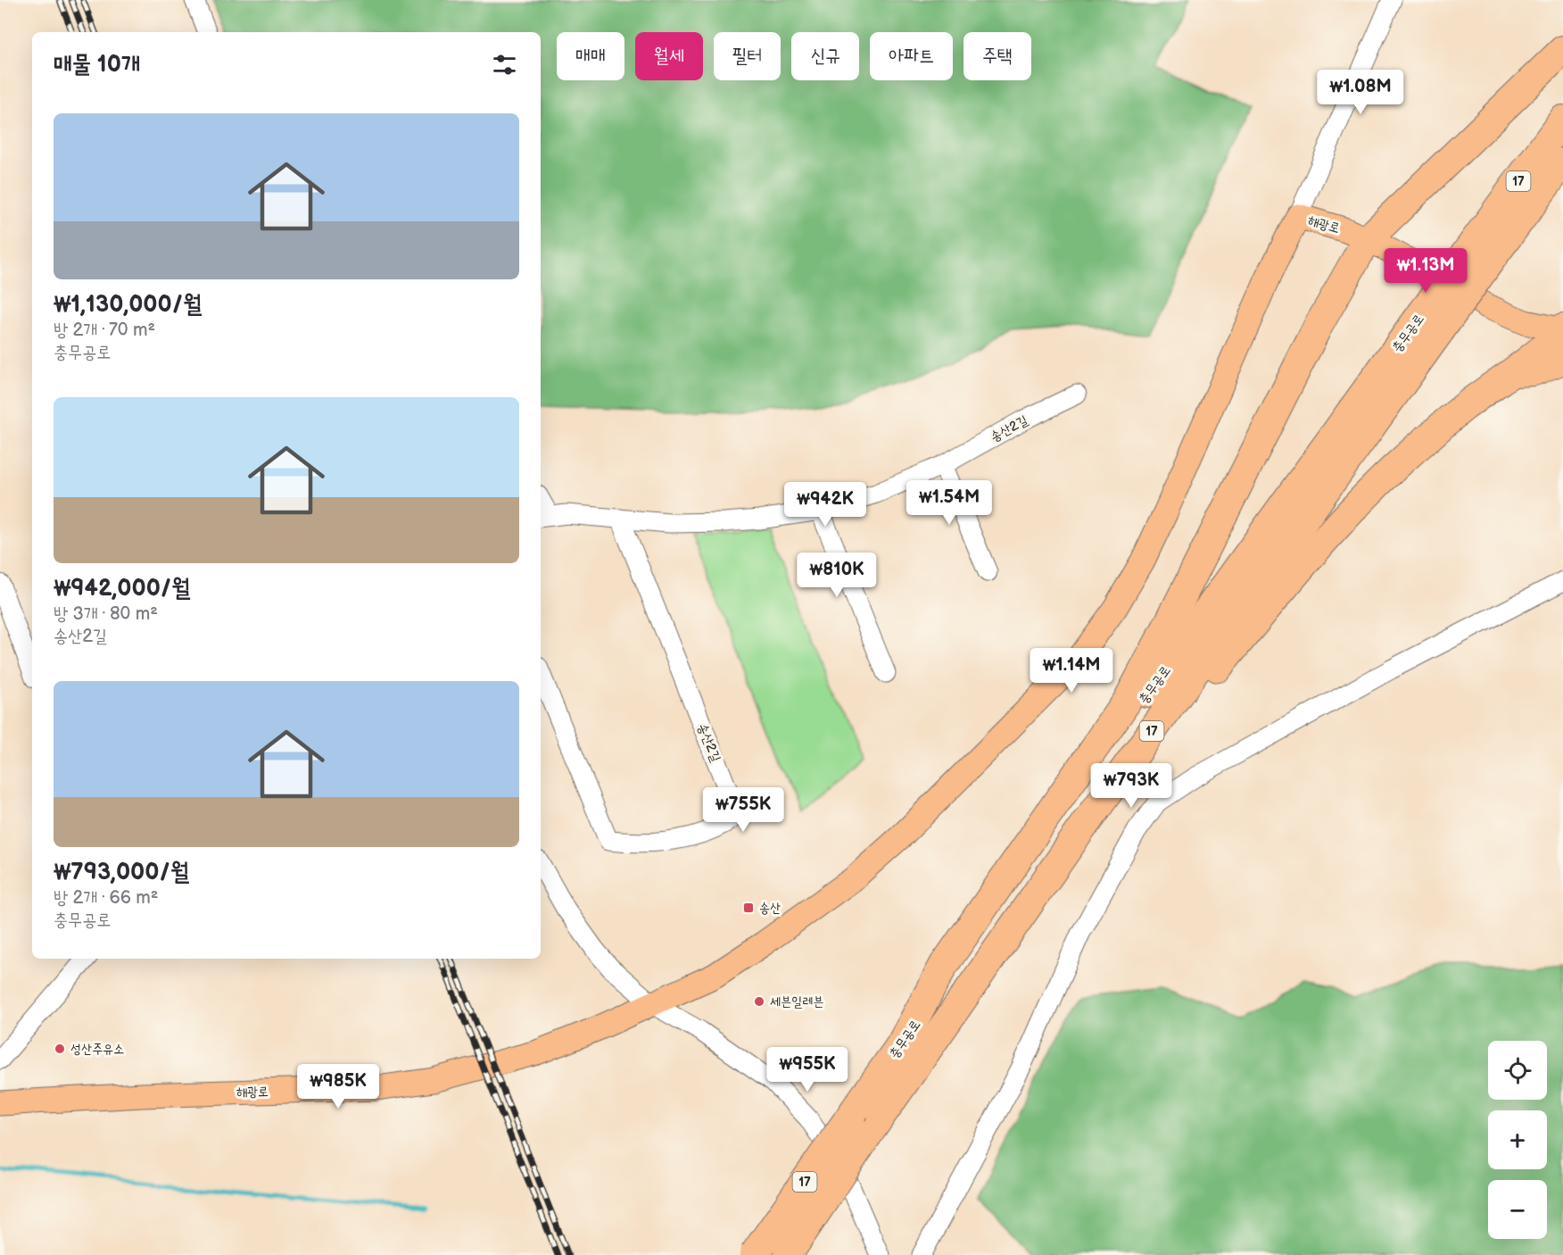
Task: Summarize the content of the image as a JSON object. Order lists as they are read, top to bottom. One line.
{"streets":{"highway":["17","충무공로"],"main road":["해광로"],"street":["송산2길"]},"places":{"transit":["송산"],"other":["세븐일레븐","성산주유소"]},"page":{"chip":["매매","월세","필터","신규","아파트","주택"],"heading":"매물 10개","price":["₩1.08M","₩1.13M","₩1.54M","₩942K","₩810K","₩1.14M","₩793K","₩755K","₩955K","₩985K"],"list":[{"name":"₩1,130,000/월","note":"방 2개 · 70 m² · 충무공로"},{"name":"₩942,000/월","note":"방 3개 · 80 m² · 송산2길"},{"name":"₩793,000/월","note":"방 2개 · 66 m² · 충무공로"}],"map_buttons":["+","−"]}}
